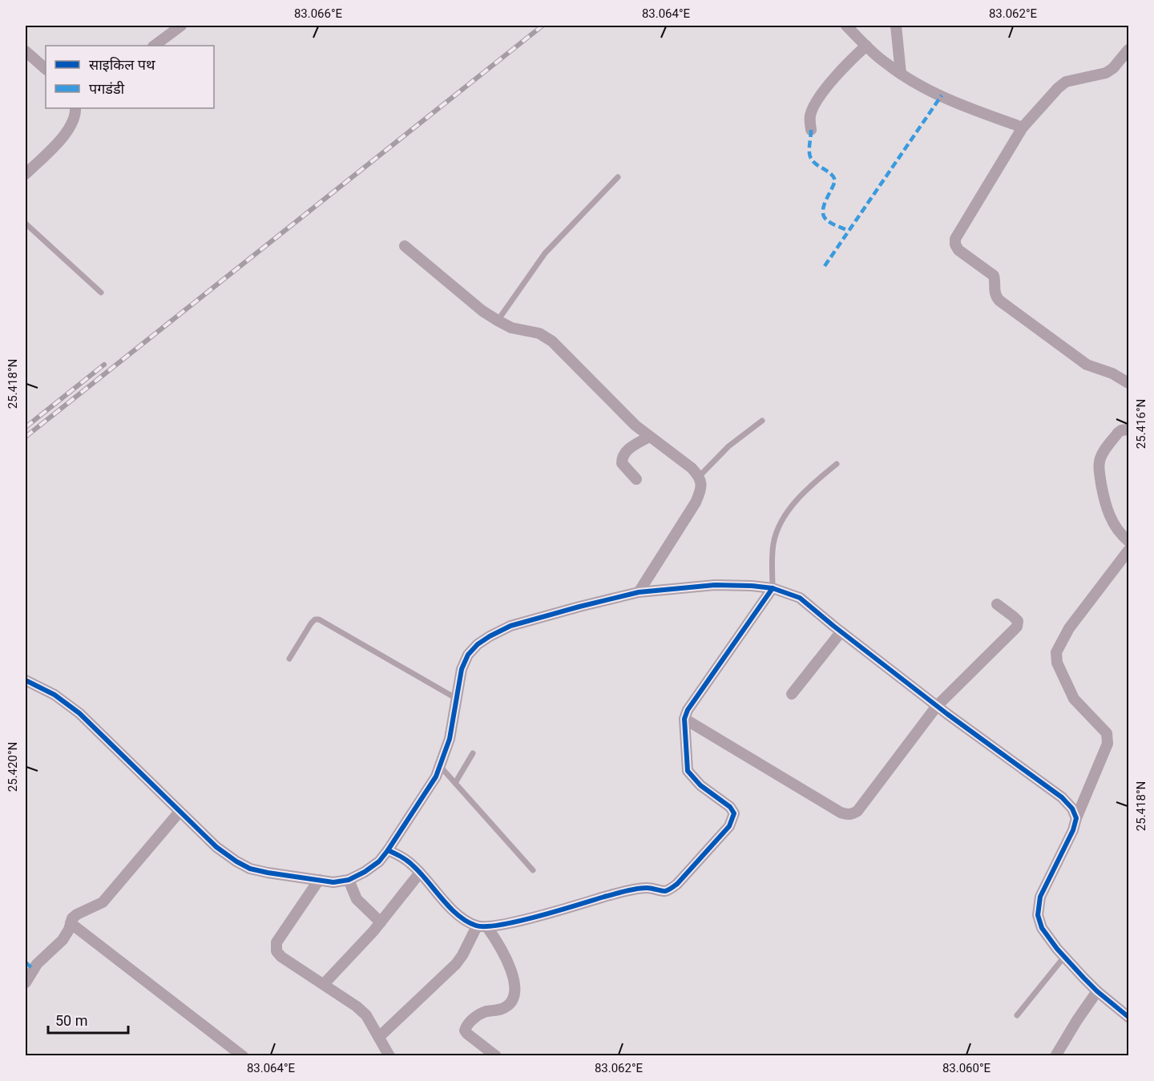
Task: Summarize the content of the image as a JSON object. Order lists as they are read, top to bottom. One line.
{"legend":["साइकिल पथ","पगडंडी"],"scale_bar":"50 m","coordinates":["83.066°E","83.064°E","83.062°E","25.418°N","25.416°N","25.420°N","83.060°E"]}
